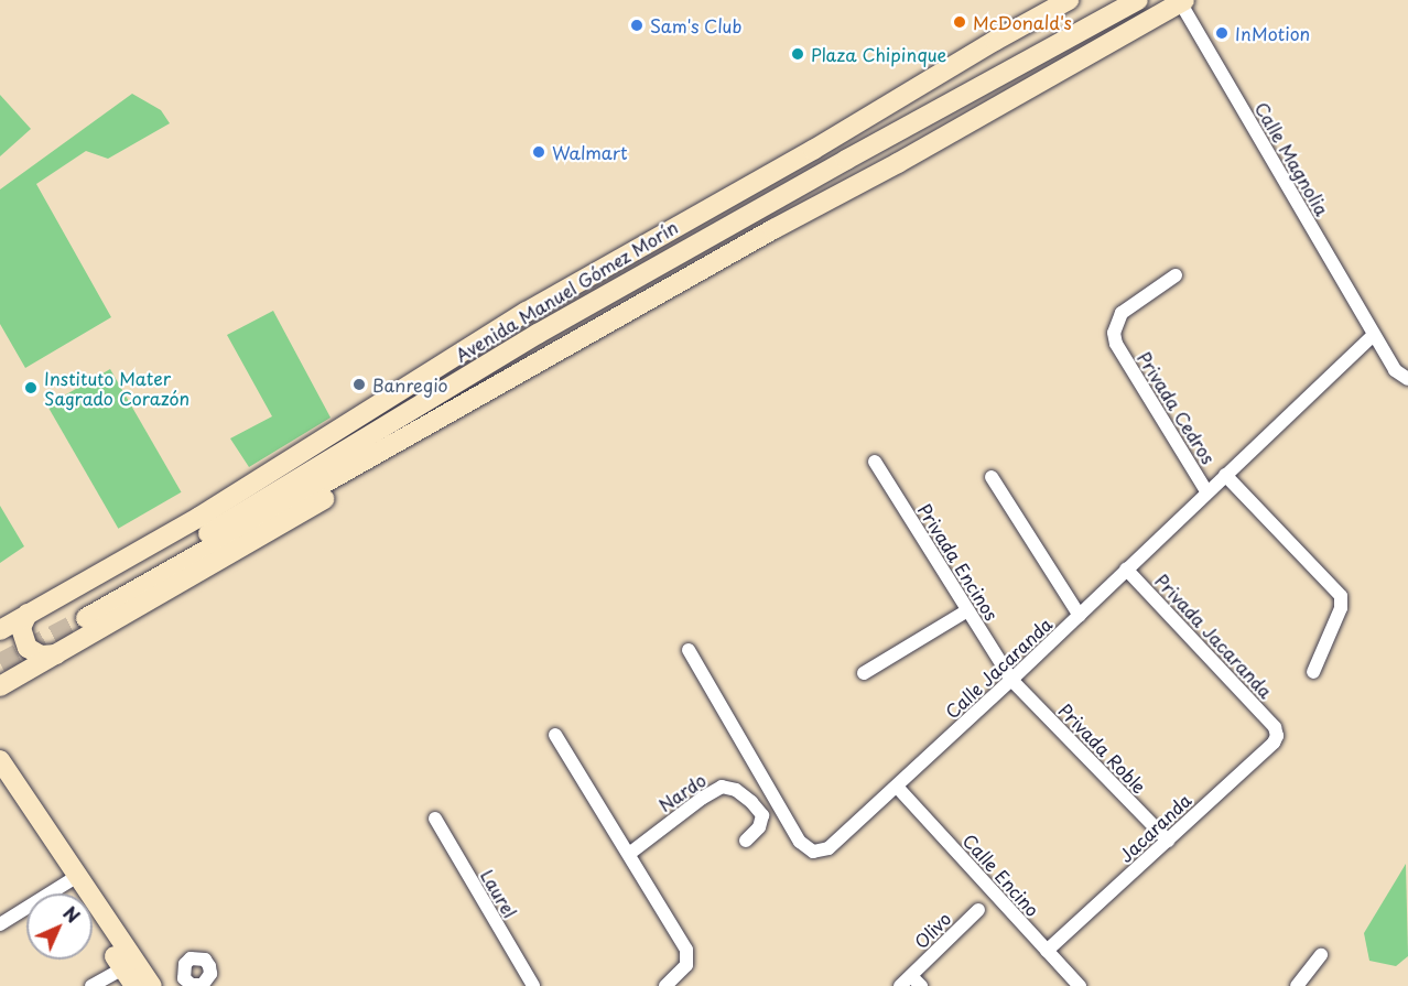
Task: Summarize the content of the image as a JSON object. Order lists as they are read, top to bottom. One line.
{"streets":{"main road":["Avenida Manuel Gómez Morín"],"street":["Calle Magnolia","Privada Cedros","Privada Encinos","Privada Jacaranda","Calle Jacaranda","Privada Roble","Nardo","Jacaranda","Calle Encino","Laurel","Olivo"]},"crossings":[["Calle Magnolia","Avenida Manuel Gómez Morín"],["Calle Magnolia","Calle Jacaranda"],["Privada Cedros","Calle Jacaranda"],["Privada Encinos","Calle Jacaranda"],["Privada Encinos","Privada Roble"],["Privada Jacaranda","Calle Jacaranda"],["Privada Jacaranda","Jacaranda"],["Calle Jacaranda","Privada Roble"],["Calle Jacaranda","Calle Encino"],["Privada Roble","Jacaranda"],["Jacaranda","Calle Encino"]],"places":["McDonald's","Sam's Club","InMotion","Plaza Chipinque","Walmart","Banregio","Instituto Mater Sagrado Corazón"],"north":"top right"}
